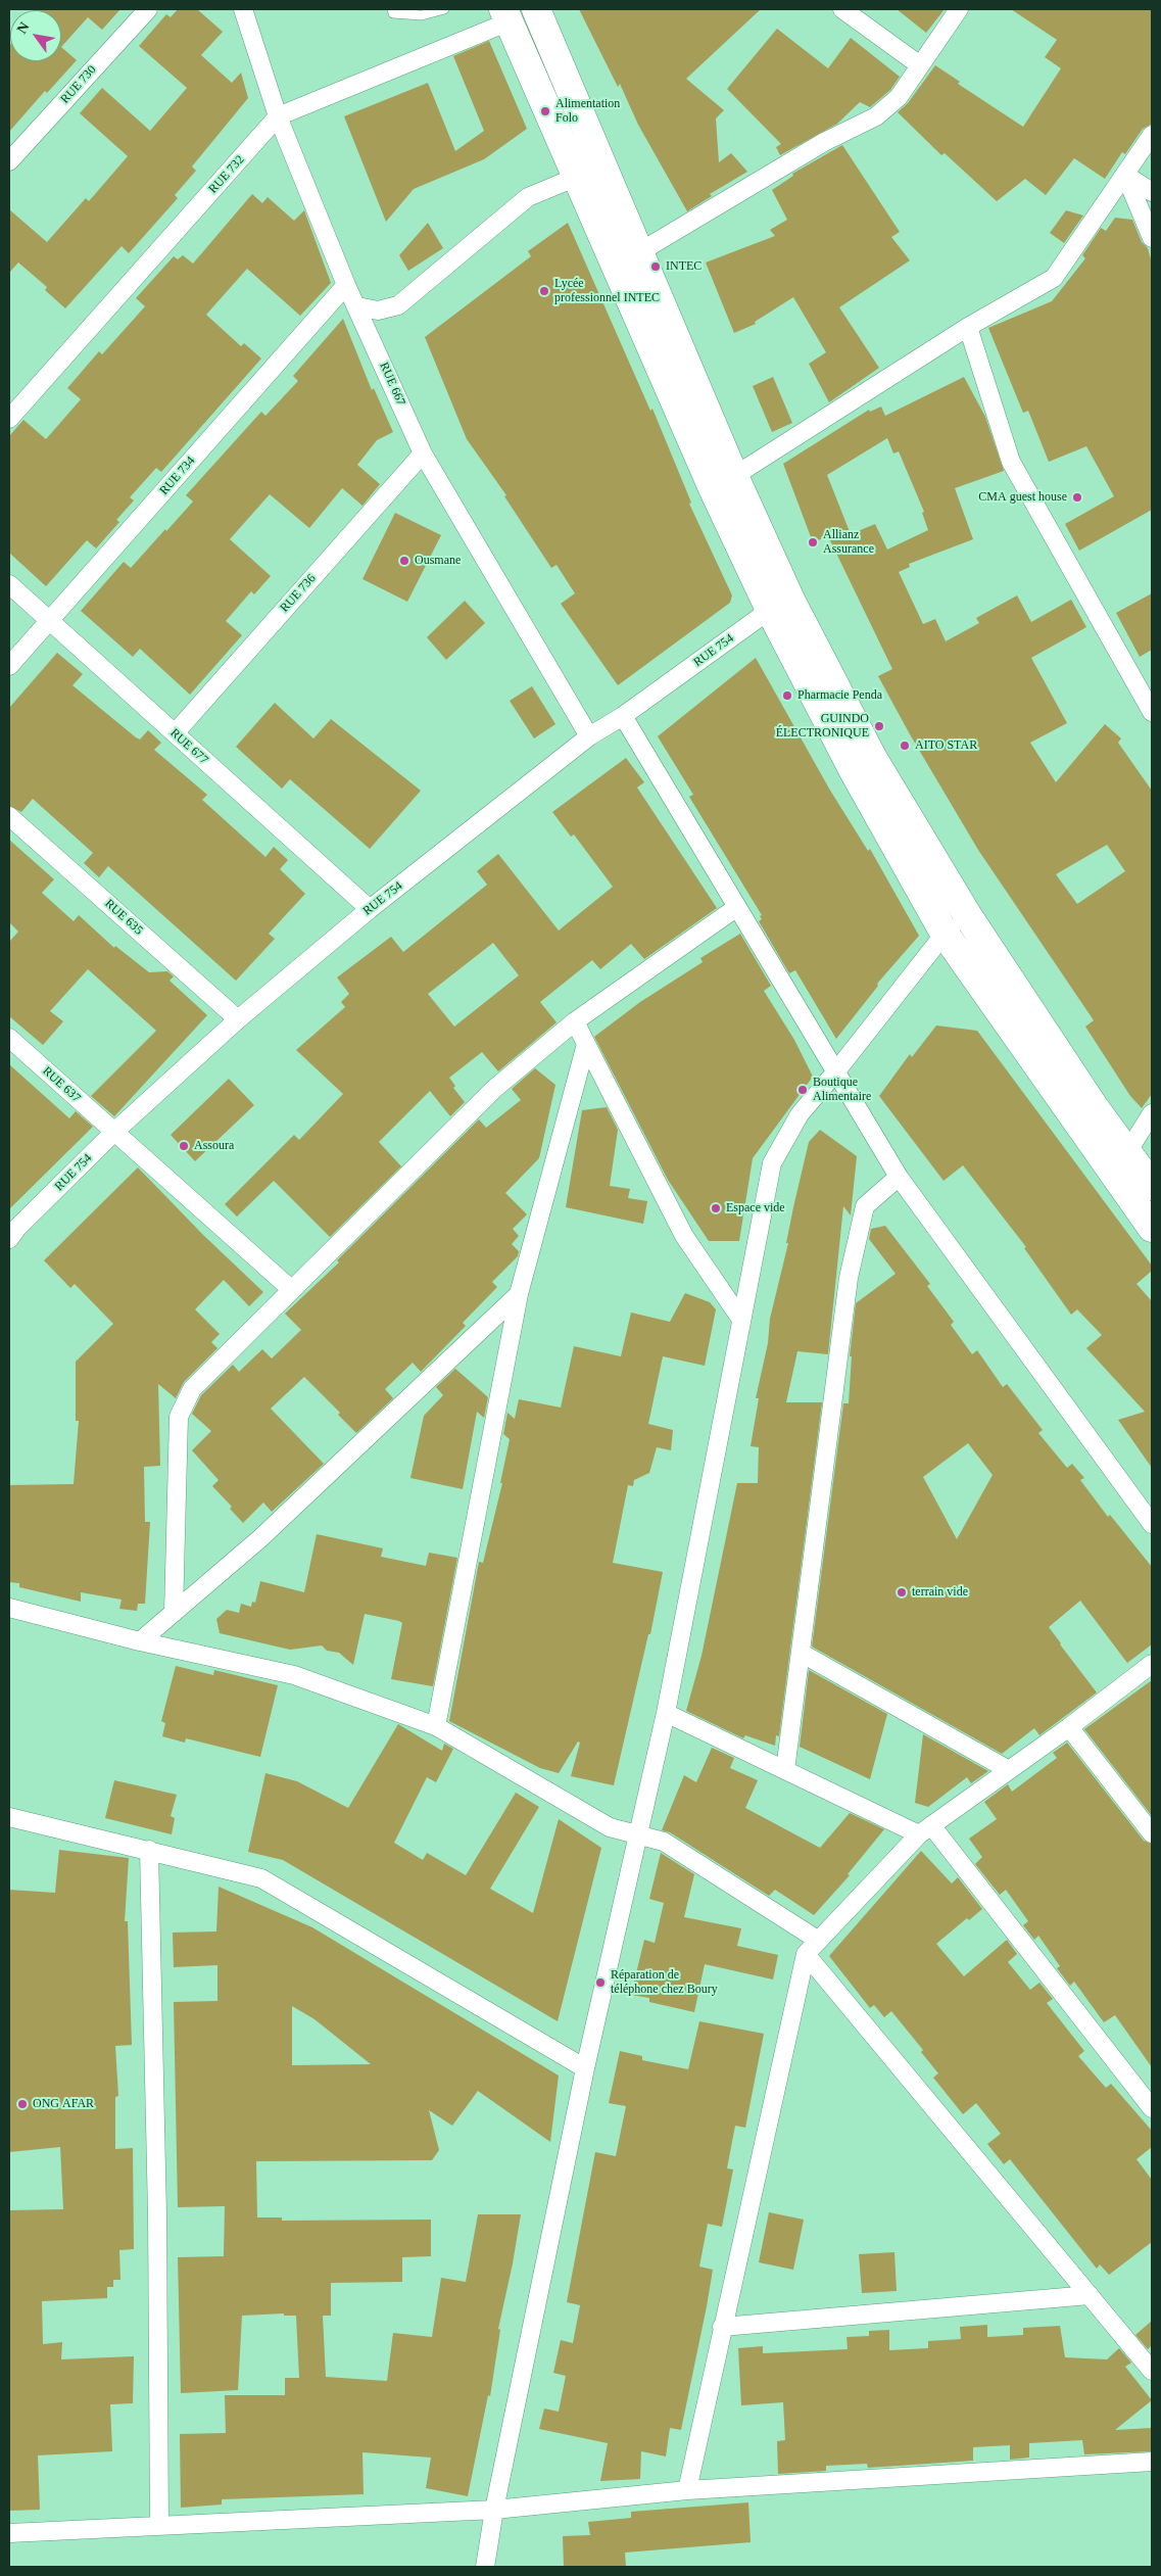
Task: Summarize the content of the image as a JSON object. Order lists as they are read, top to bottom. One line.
{"streets":{"street":["RUE 730","RUE 732","RUE 667","RUE 734","RUE 736","RUE 754","RUE 677","RUE 635","RUE 637"]},"crossings":[["RUE 732","RUE 667"],["RUE 667","RUE 734"],["RUE 667","RUE 736"],["RUE 667","RUE 754"],["RUE 734","RUE 677"],["RUE 736","RUE 677"],["RUE 754","RUE 677"],["RUE 754","RUE 635"],["RUE 754","RUE 637"]],"places":["Alimentation Folo","INTEC","Lycée professionnel INTEC","CMA guest house","Allianz Assurance","Ousmane","Pharmacie Penda","GUINDO ÉLECTRONIQUE","AITO STAR","Boutique Alimentaire","Assoura","Espace vide","terrain vide","Réparation de téléphone chez Boury","ONG AFAR"],"north":"top left"}
